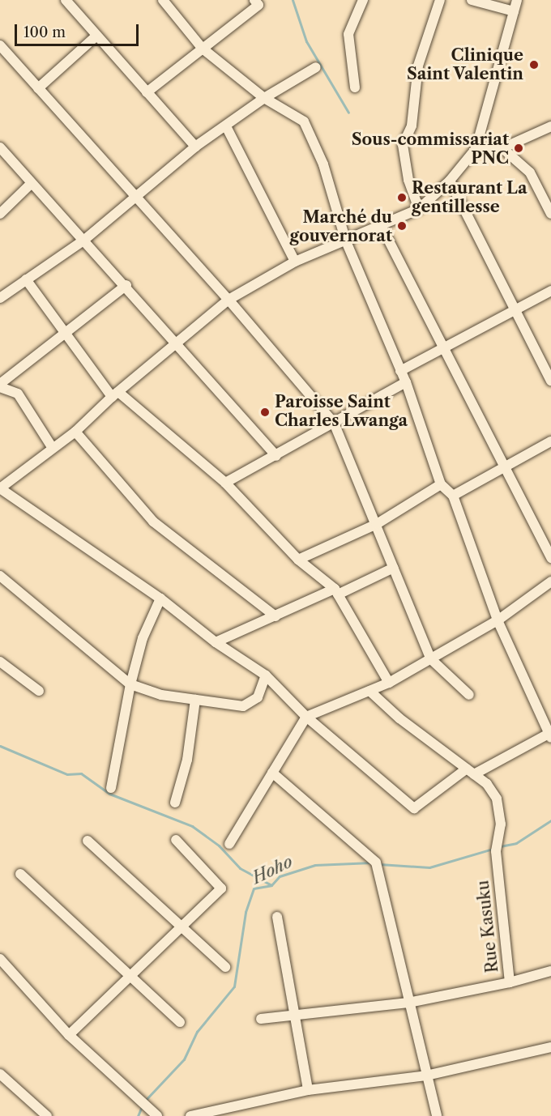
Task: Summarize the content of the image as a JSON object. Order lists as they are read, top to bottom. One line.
{"streets":{"street":["Rue Kasuku"]},"water":["Hoho"],"places":["Clinique Saint Valentin","Sous-commissariat PNC","Restaurant La gentillesse","Marché du gouvernorat","Paroisse Saint Charles Lwanga"],"scale_bar":"100 m"}
